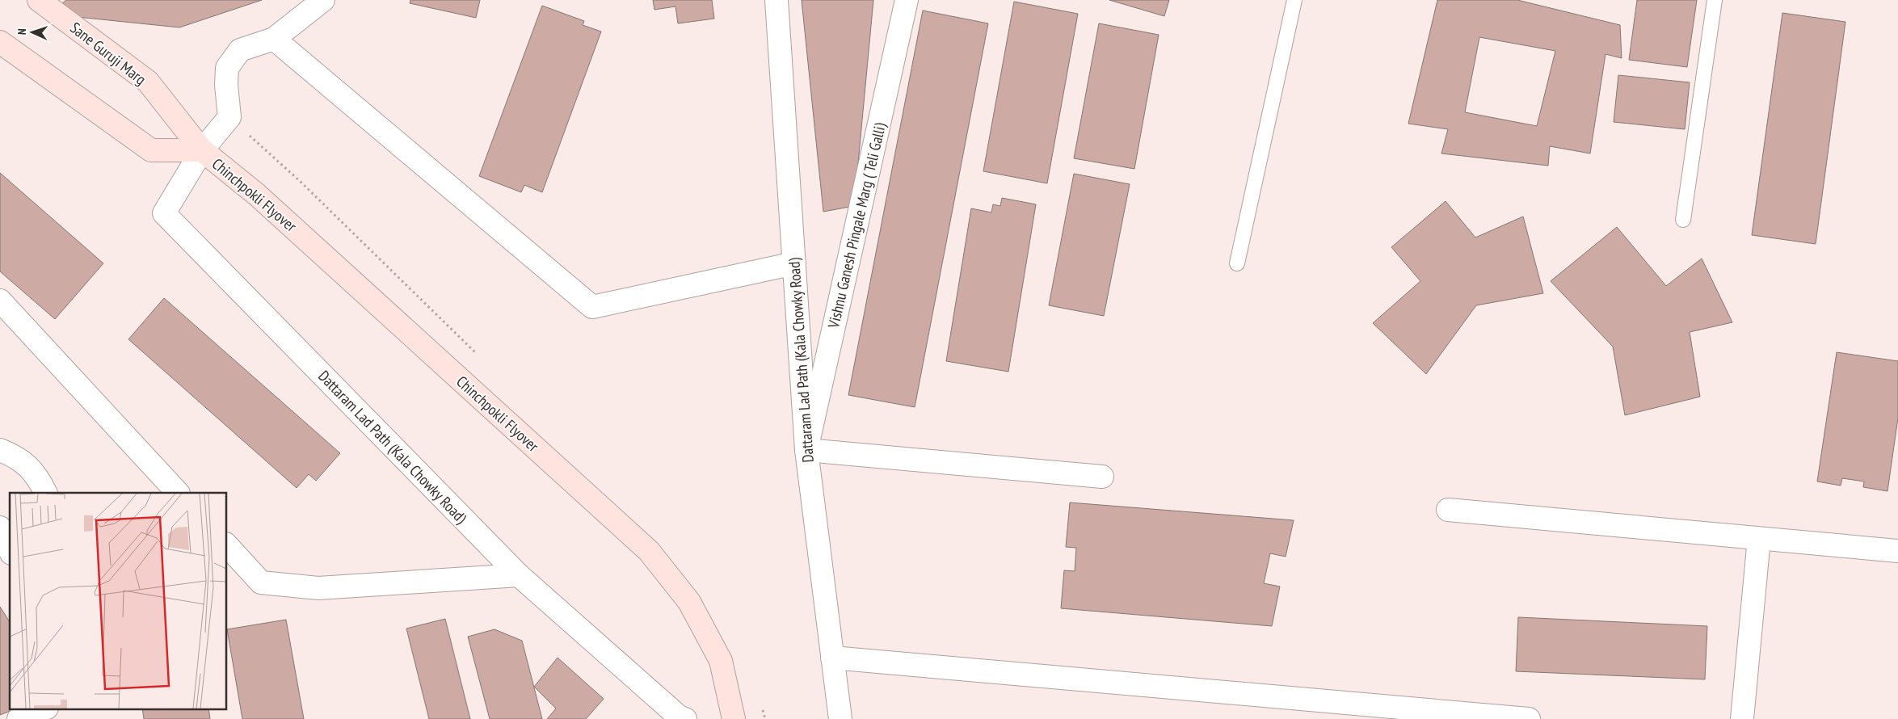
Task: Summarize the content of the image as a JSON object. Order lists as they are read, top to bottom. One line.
{"streets":{"main road":["Sane Guruji Marg","Chinchpokli Flyover"],"street":["Vishnu Ganesh Pingale Marg ( Teli Galli)","Dattaram Lad Path (Kala Chowky Road)"]},"crossings":[["Sane Guruji Marg","Chinchpokli Flyover"],["Sane Guruji Marg","Dattaram Lad Path (Kala Chowky Road)"],["Chinchpokli Flyover","Dattaram Lad Path (Kala Chowky Road)"],["Vishnu Ganesh Pingale Marg ( Teli Galli)","Dattaram Lad Path (Kala Chowky Road)"]],"north":"left"}
